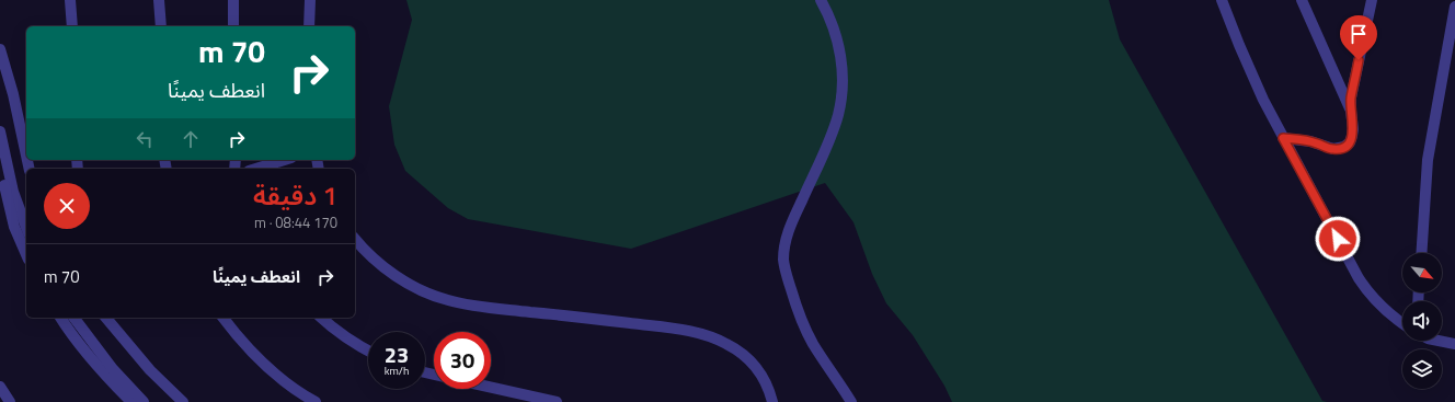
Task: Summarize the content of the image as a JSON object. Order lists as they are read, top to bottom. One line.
{"north":"bottom right","page":{"turn":["70 m","انعطف يمينًا"],"heading":["1 دقيقة","170 m · 08:44"],"list":[{"name":"انعطف يمينًا","value":"70 m"}],"speed":"23 km/h","limit":"30"}}
